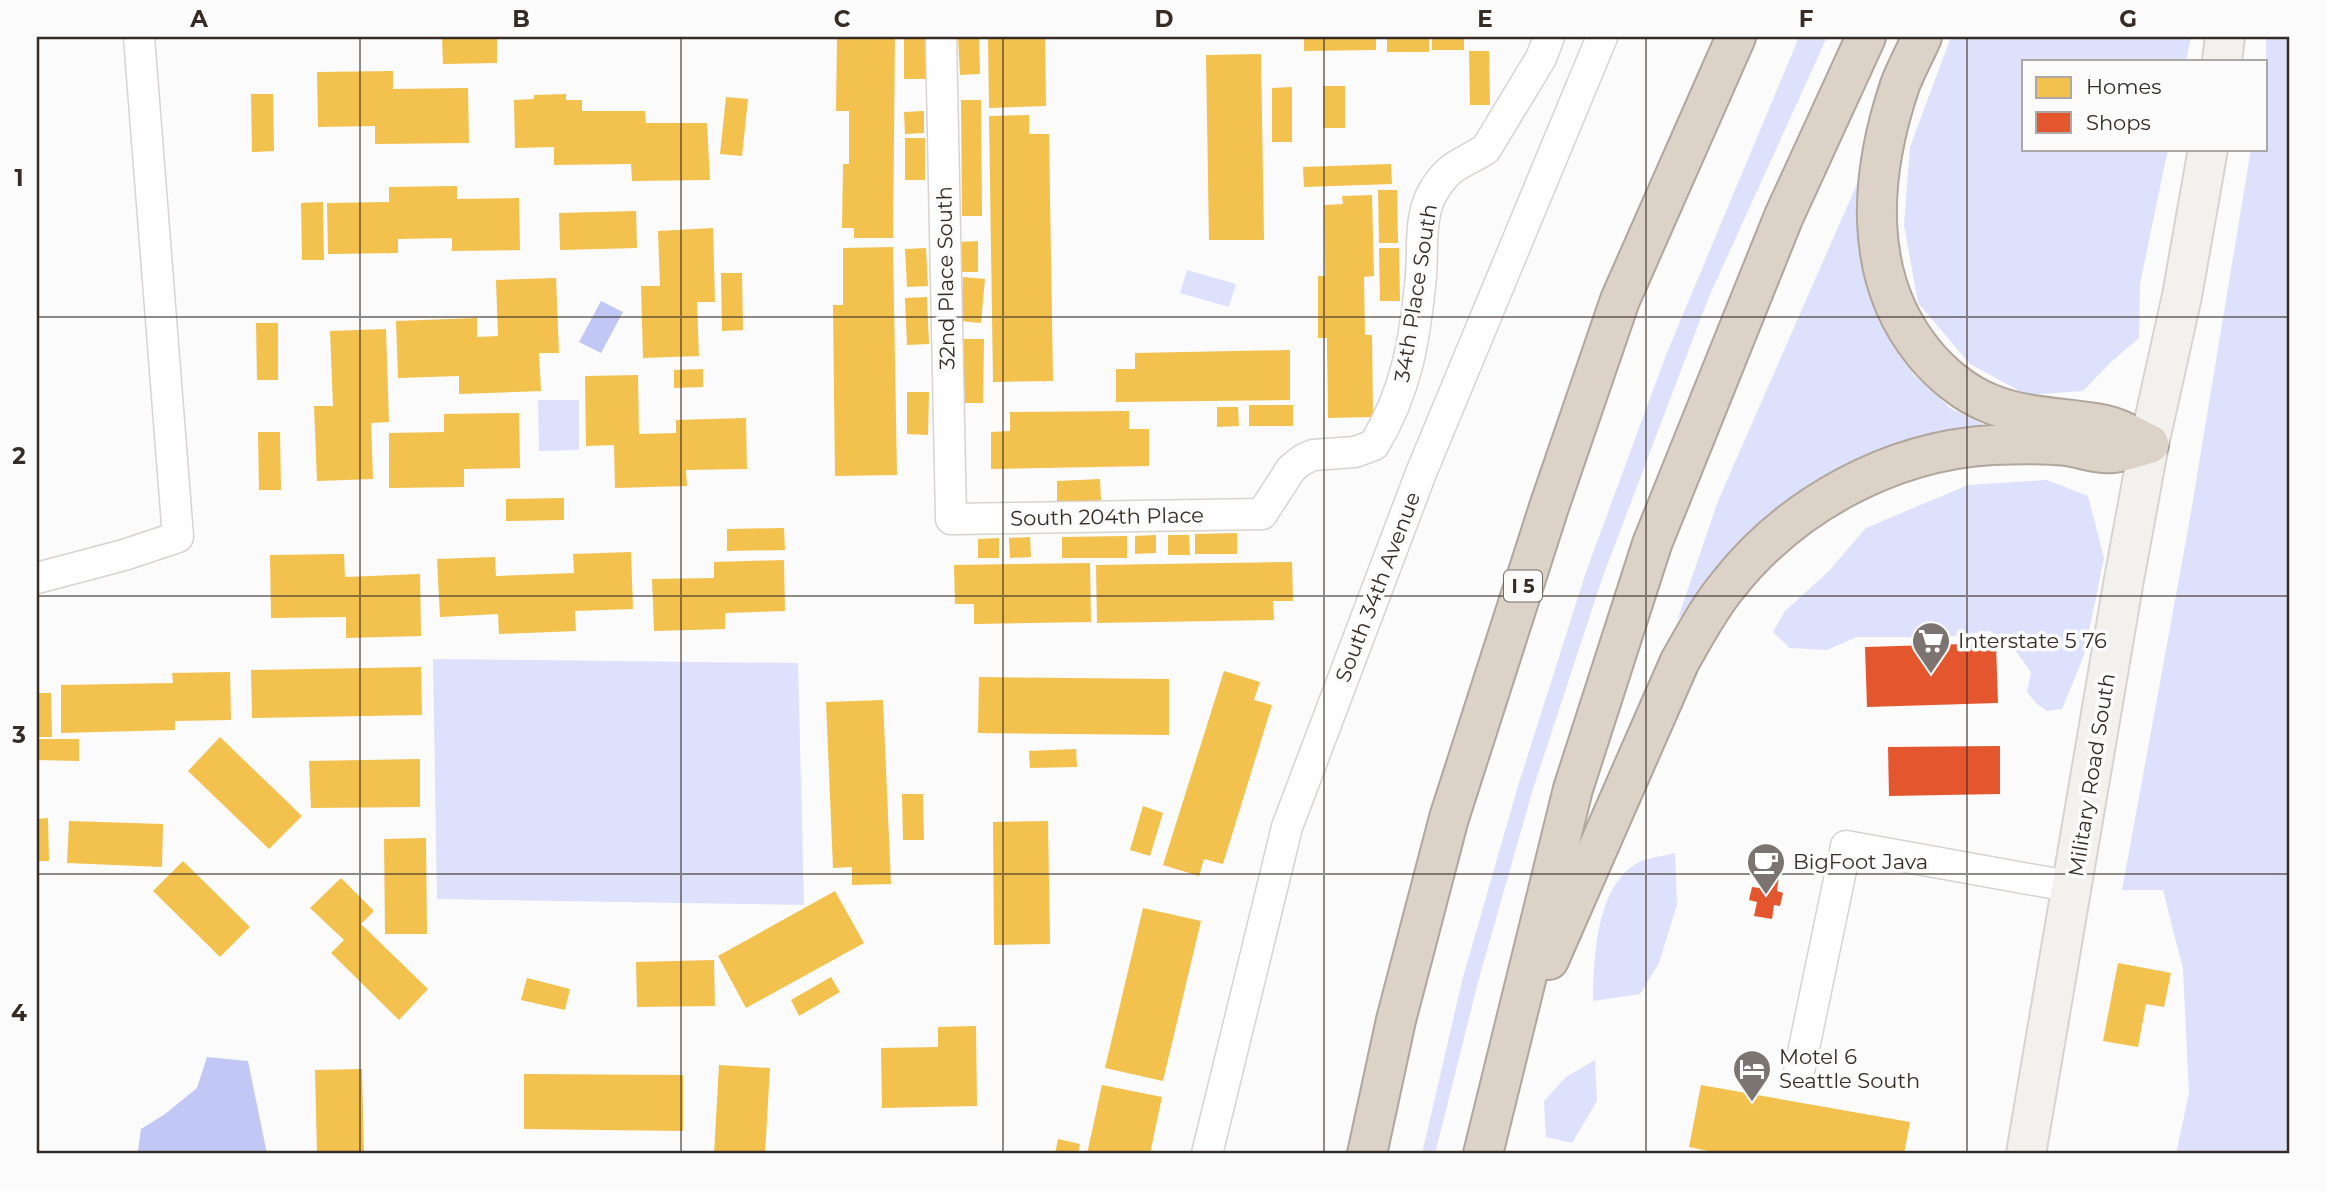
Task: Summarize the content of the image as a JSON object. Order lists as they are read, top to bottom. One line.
{"streets":{"highway":["I 5"],"main road":["Military Road South"],"street":["32nd Place South","34th Place South","South 204th Place","South 34th Avenue"]},"crossings":[["32nd Place South","South 204th Place"],["34th Place South","South 204th Place"]],"places":{"supermarket":["Interstate 5 76"],"cafe":["BigFoot Java"],"hotel":["Motel 6 Seattle South"]},"legend":["Homes","Shops"],"grid":{"columns":["A","B","C","D","E","F","G"],"rows":["1","2","3","4"]}}
